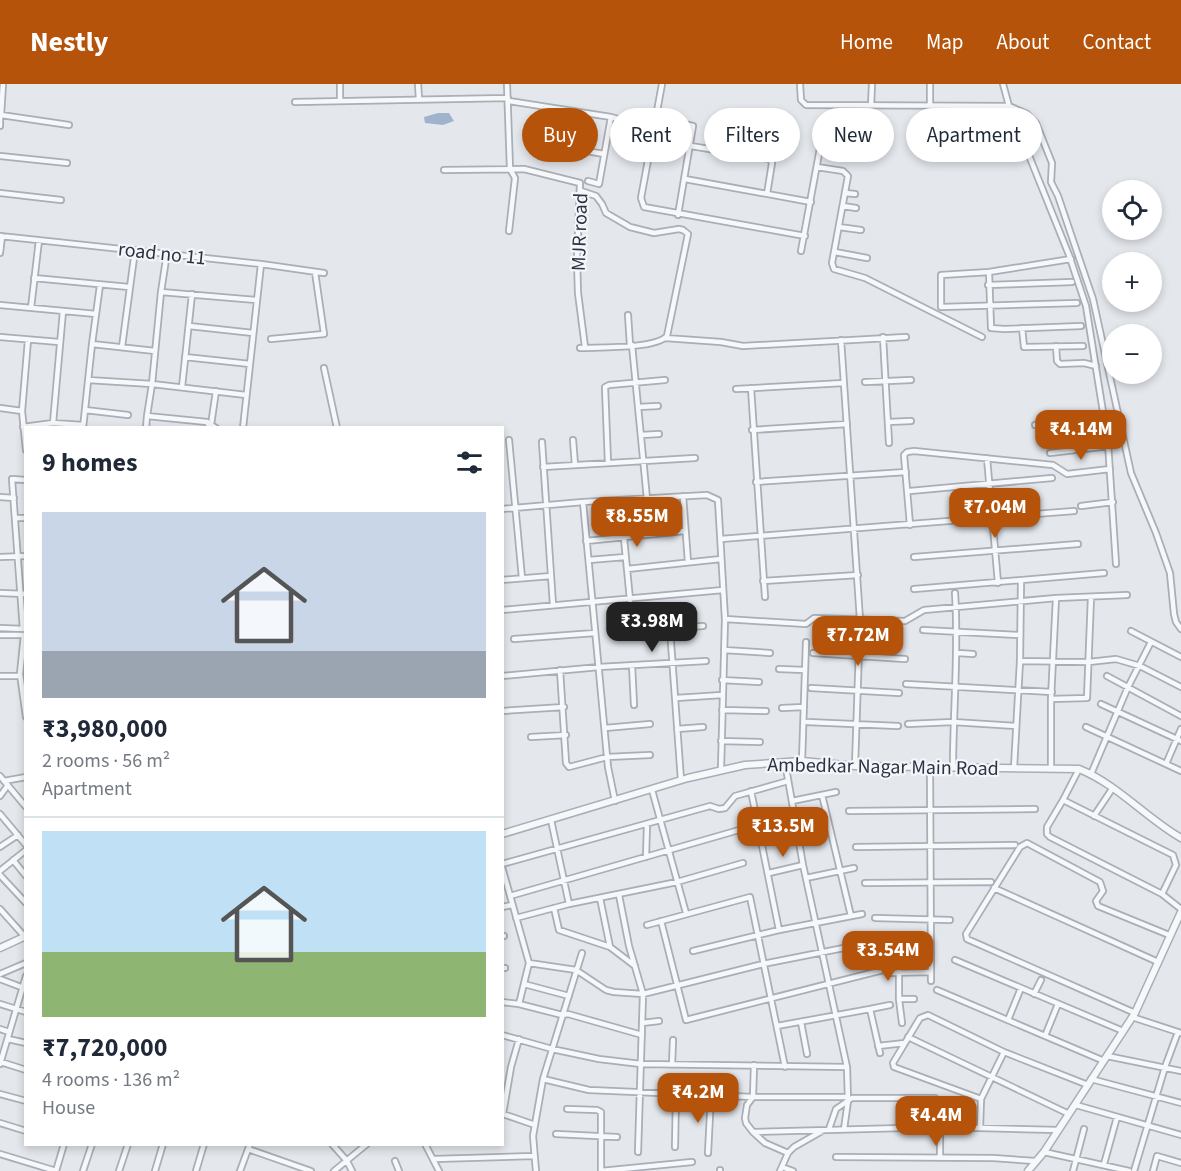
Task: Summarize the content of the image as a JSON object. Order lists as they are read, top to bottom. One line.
{"streets":{"street":["MJR road","road no 11","Ambedkar Nagar Main Road"]},"page":{"header":"Nestly","nav":["Home","Map","About","Contact"],"chip":["Buy","Rent","Filters","New","Apartment"],"map_buttons":["+","−"],"price":["₹4.14M","₹7.04M","₹8.55M","₹3.98M","₹7.72M","₹13.5M","₹3.54M","₹4.2M","₹4.4M"],"heading":"9 homes","list":[{"name":"₹3,980,000","note":"2 rooms · 56 m² · Apartment"},{"name":"₹7,720,000","note":"4 rooms · 136 m² · House"}]}}
